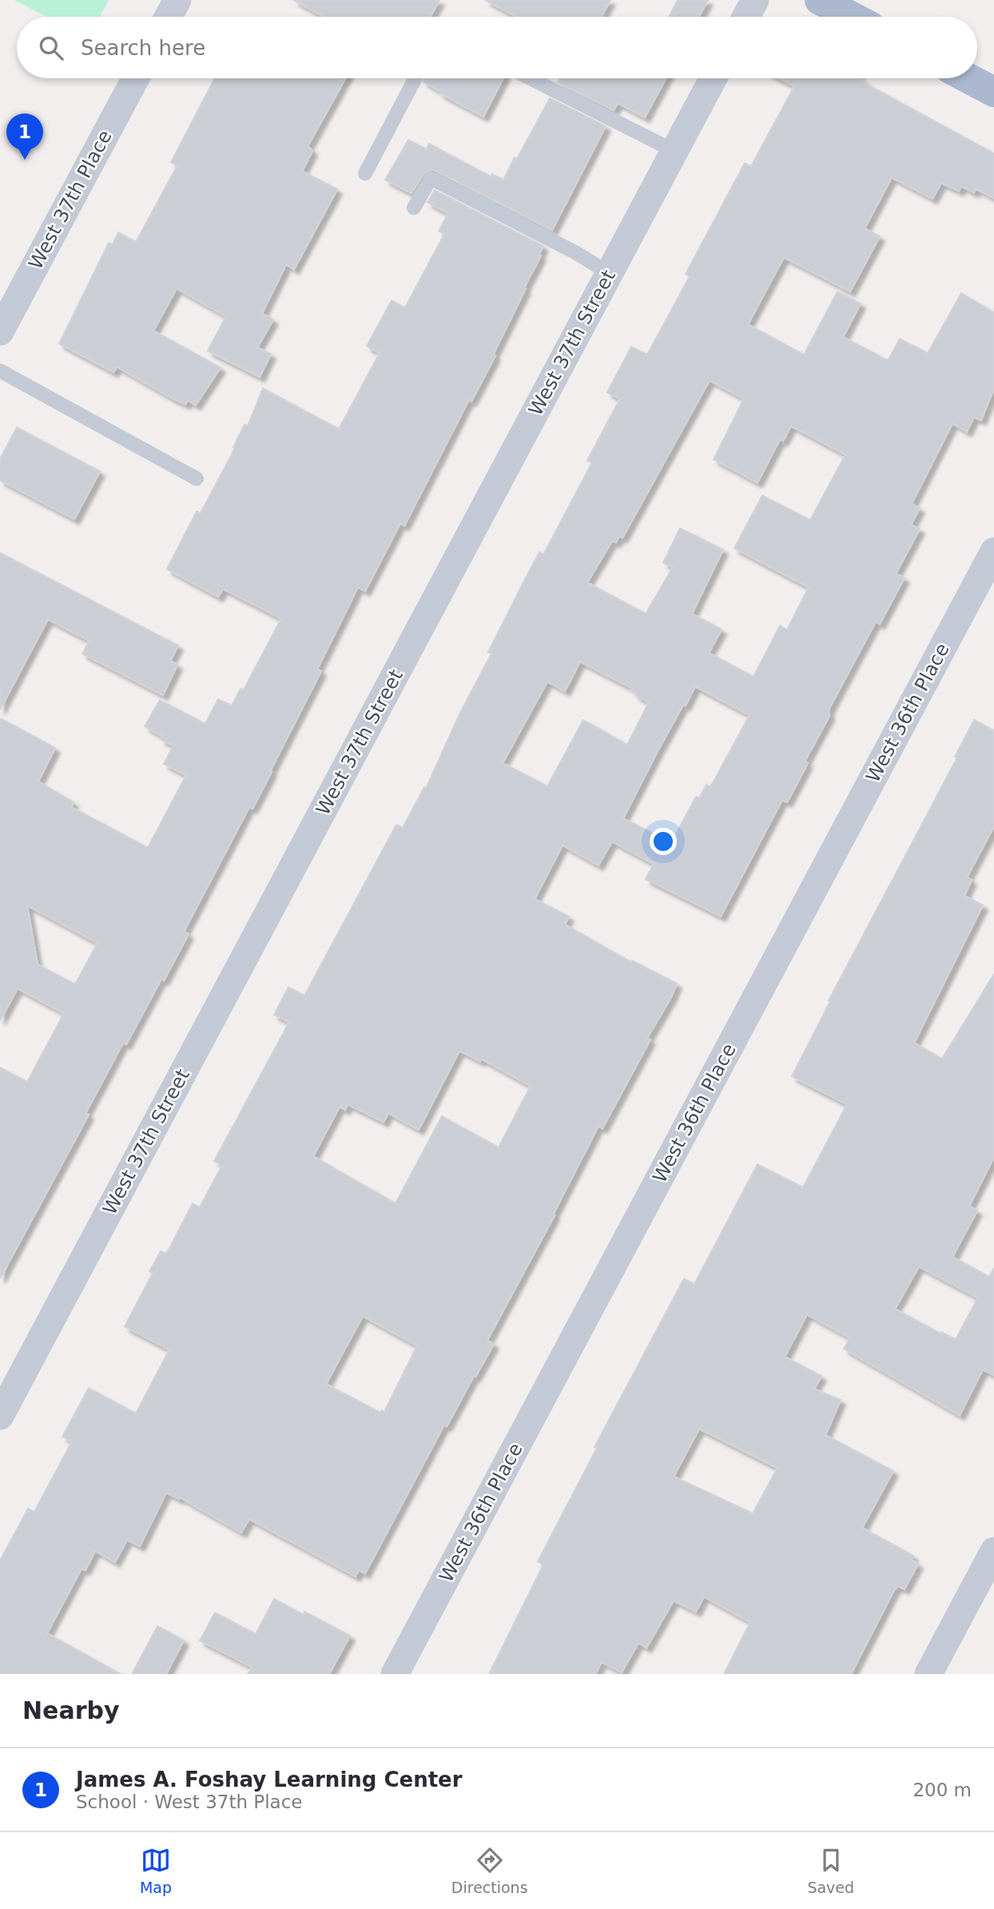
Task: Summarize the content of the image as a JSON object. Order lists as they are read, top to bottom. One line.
{"streets":{"street":["West 37th Place","West 37th Street","West 36th Place"]},"page":{"search":"Search here","pins":"1","heading":"Nearby","list":[{"mark":"1","name":"James A. Foshay Learning Center","note":"School · West 37th Place","value":"200 m"}],"nav":["Map","Directions","Saved"]}}
